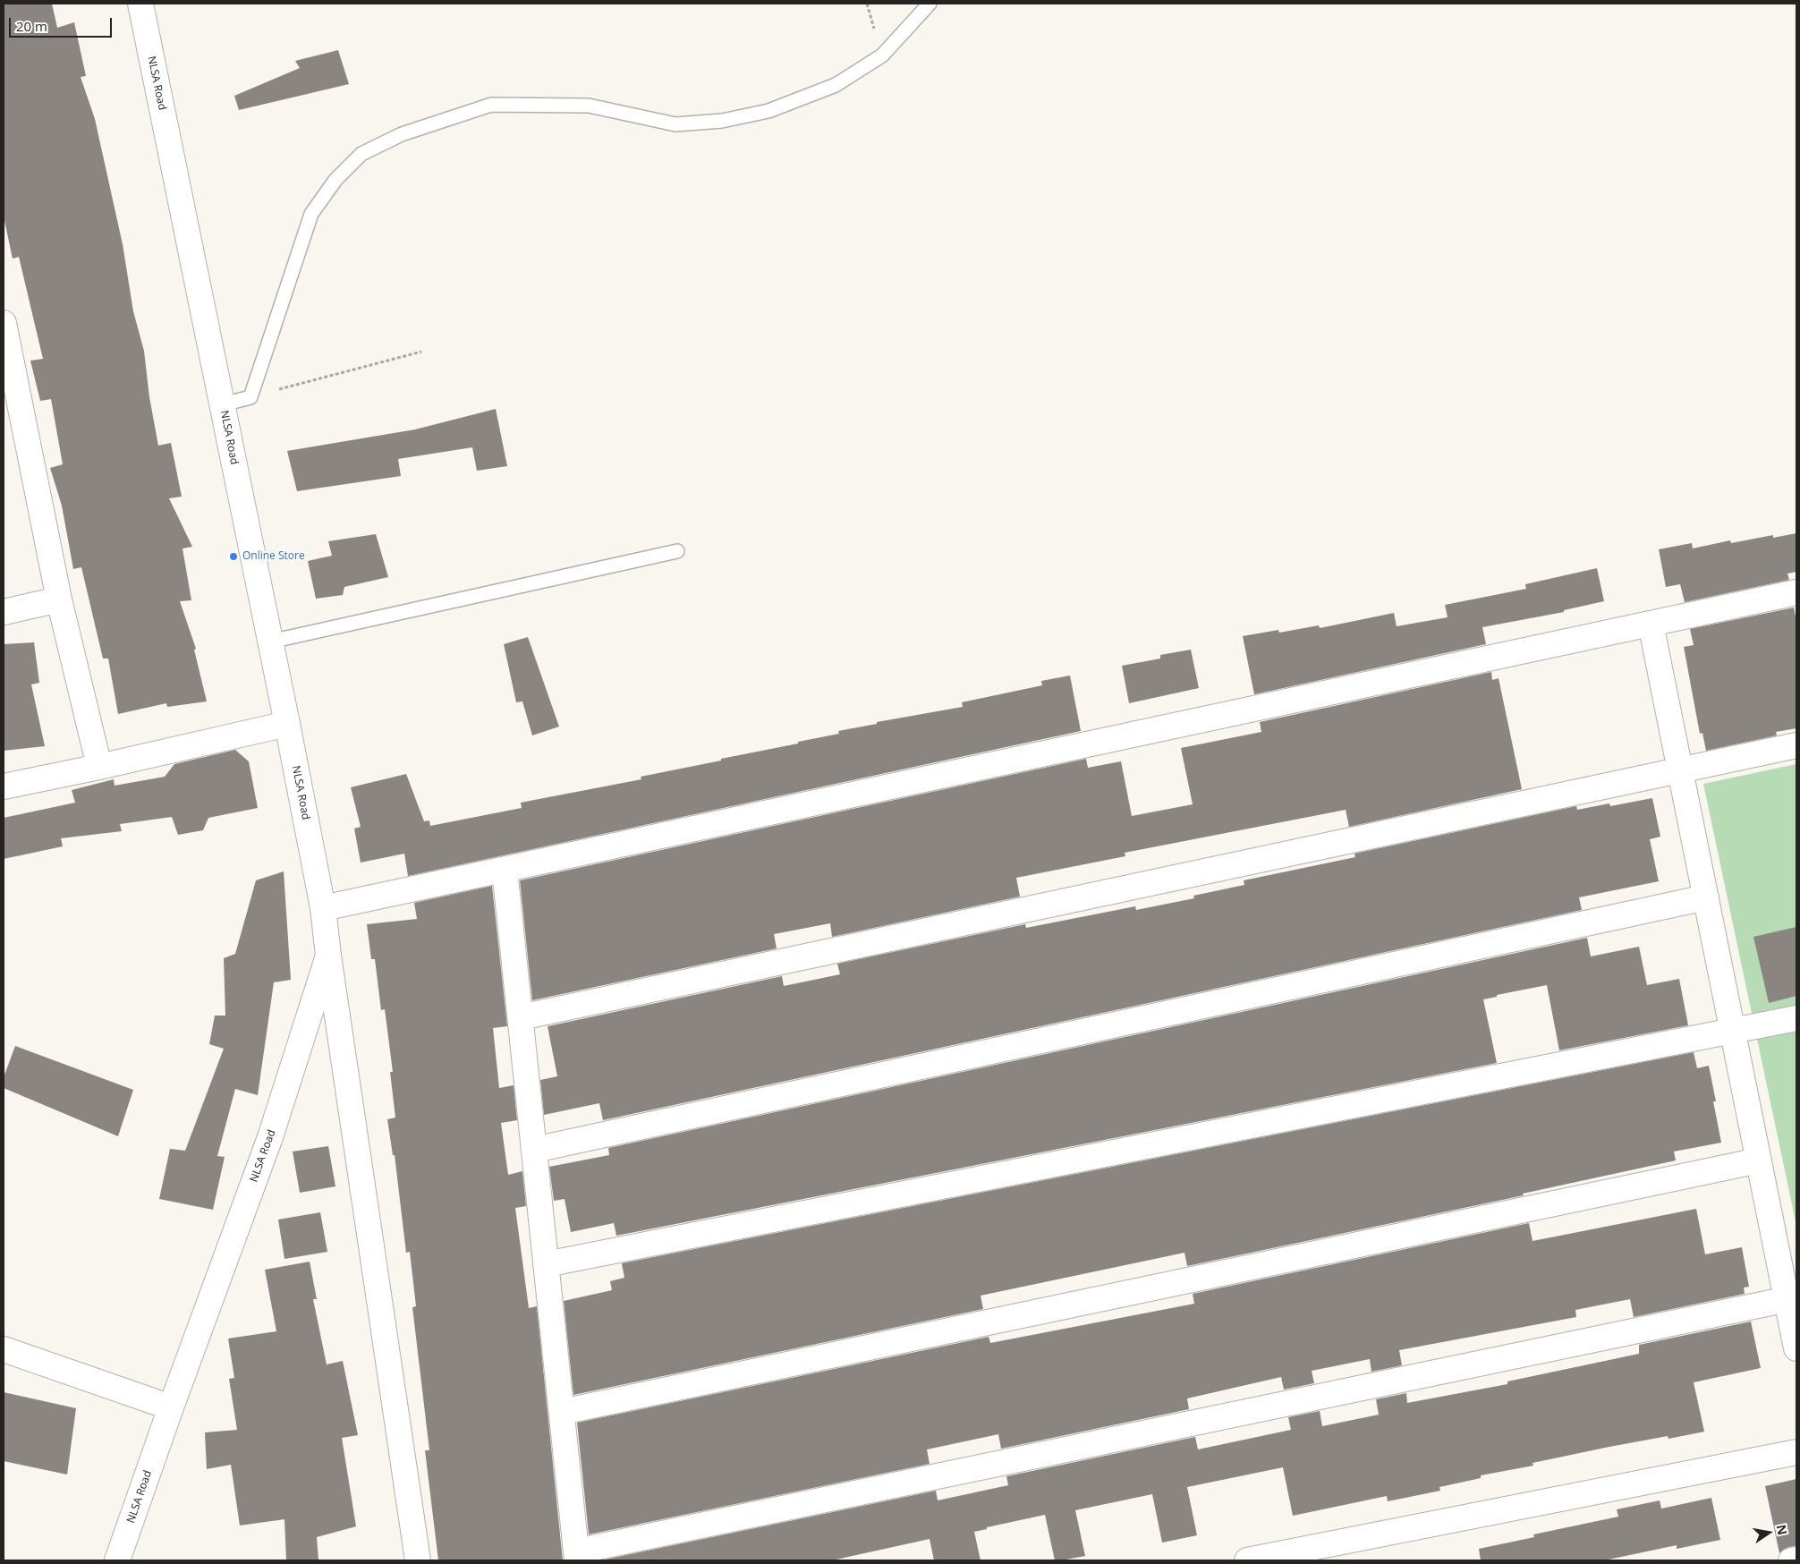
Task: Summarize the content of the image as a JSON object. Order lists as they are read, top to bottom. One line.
{"streets":{"street":["NLSA Road"]},"places":["Online Store"],"scale_bar":"20 m","north":"right"}
